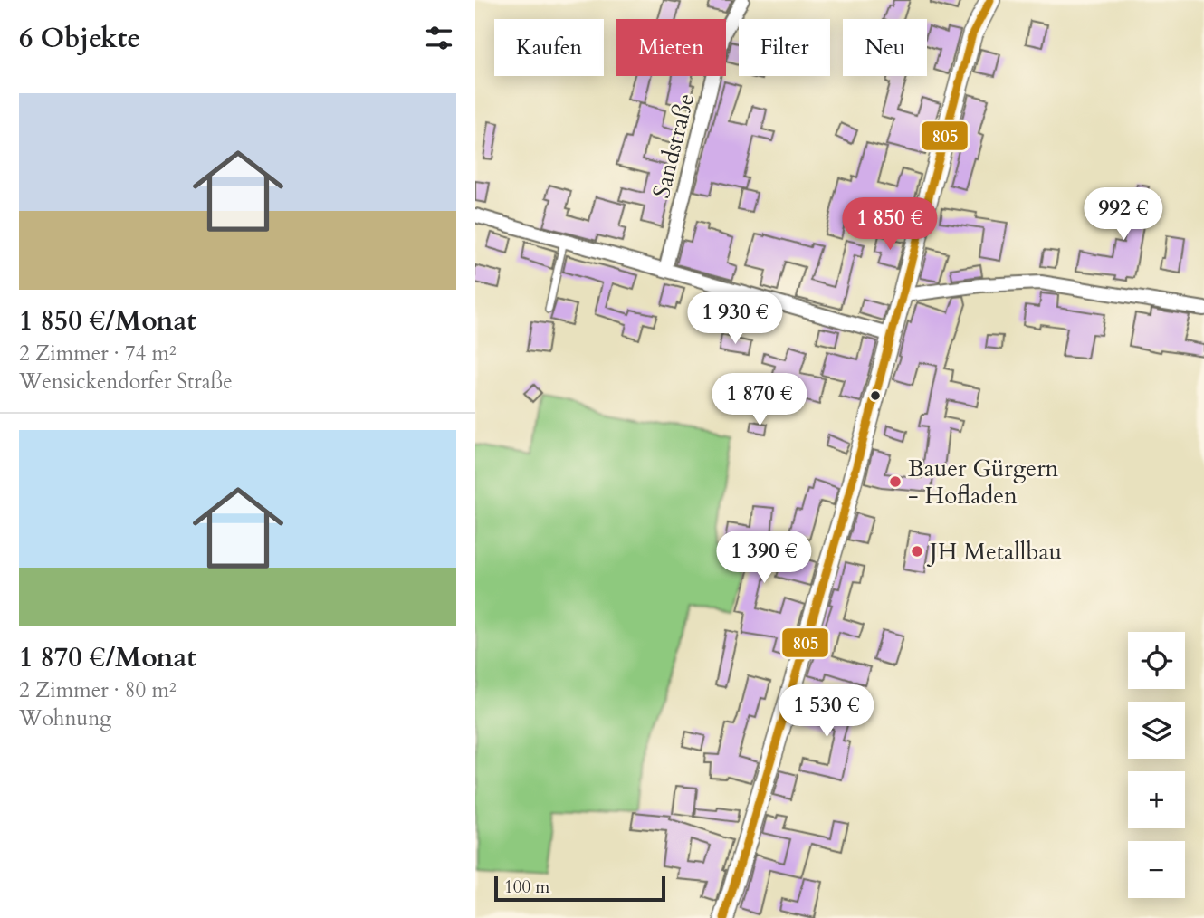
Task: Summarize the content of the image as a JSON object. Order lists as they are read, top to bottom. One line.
{"streets":{"street":["Sandstraße"]},"places":["Bauer Gürgern - Hofladen","JH Metallbau"],"lines":["transit line 805"],"scale_bar":"100 m","page":{"heading":"6 Objekte","chip":["Kaufen","Mieten","Filter","Neu"],"list":[{"name":"1 850 €/Monat","note":"2 Zimmer · 74 m² · Wensickendorfer Straße"},{"name":"1 870 €/Monat","note":"2 Zimmer · 80 m² · Wohnung"}],"price":["992 €","1 850 €","1 930 €","1 870 €","1 390 €","1 530 €"],"map_buttons":["+","−"],"scale":"100 m"}}
